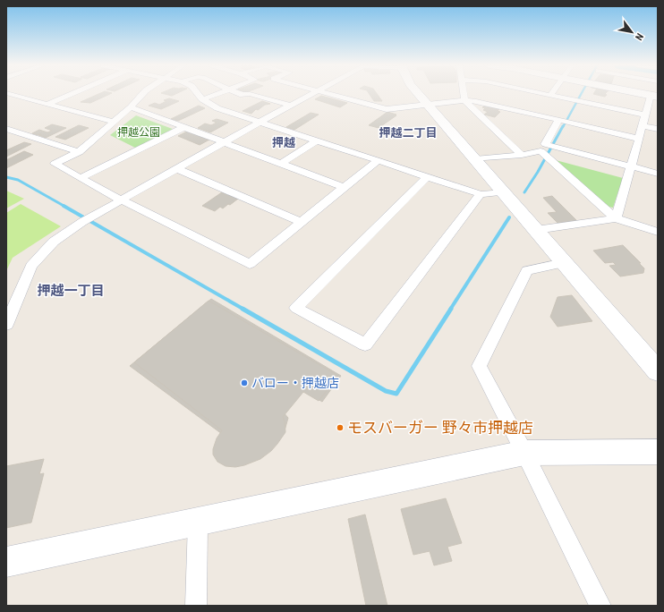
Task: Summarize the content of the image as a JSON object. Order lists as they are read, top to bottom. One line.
{"districts":["押越二丁目","押越","押越一丁目"],"parks":["押越公園"],"places":["バロー・押越店","モスバーガー 野々市押越店"],"north":"bottom right"}
